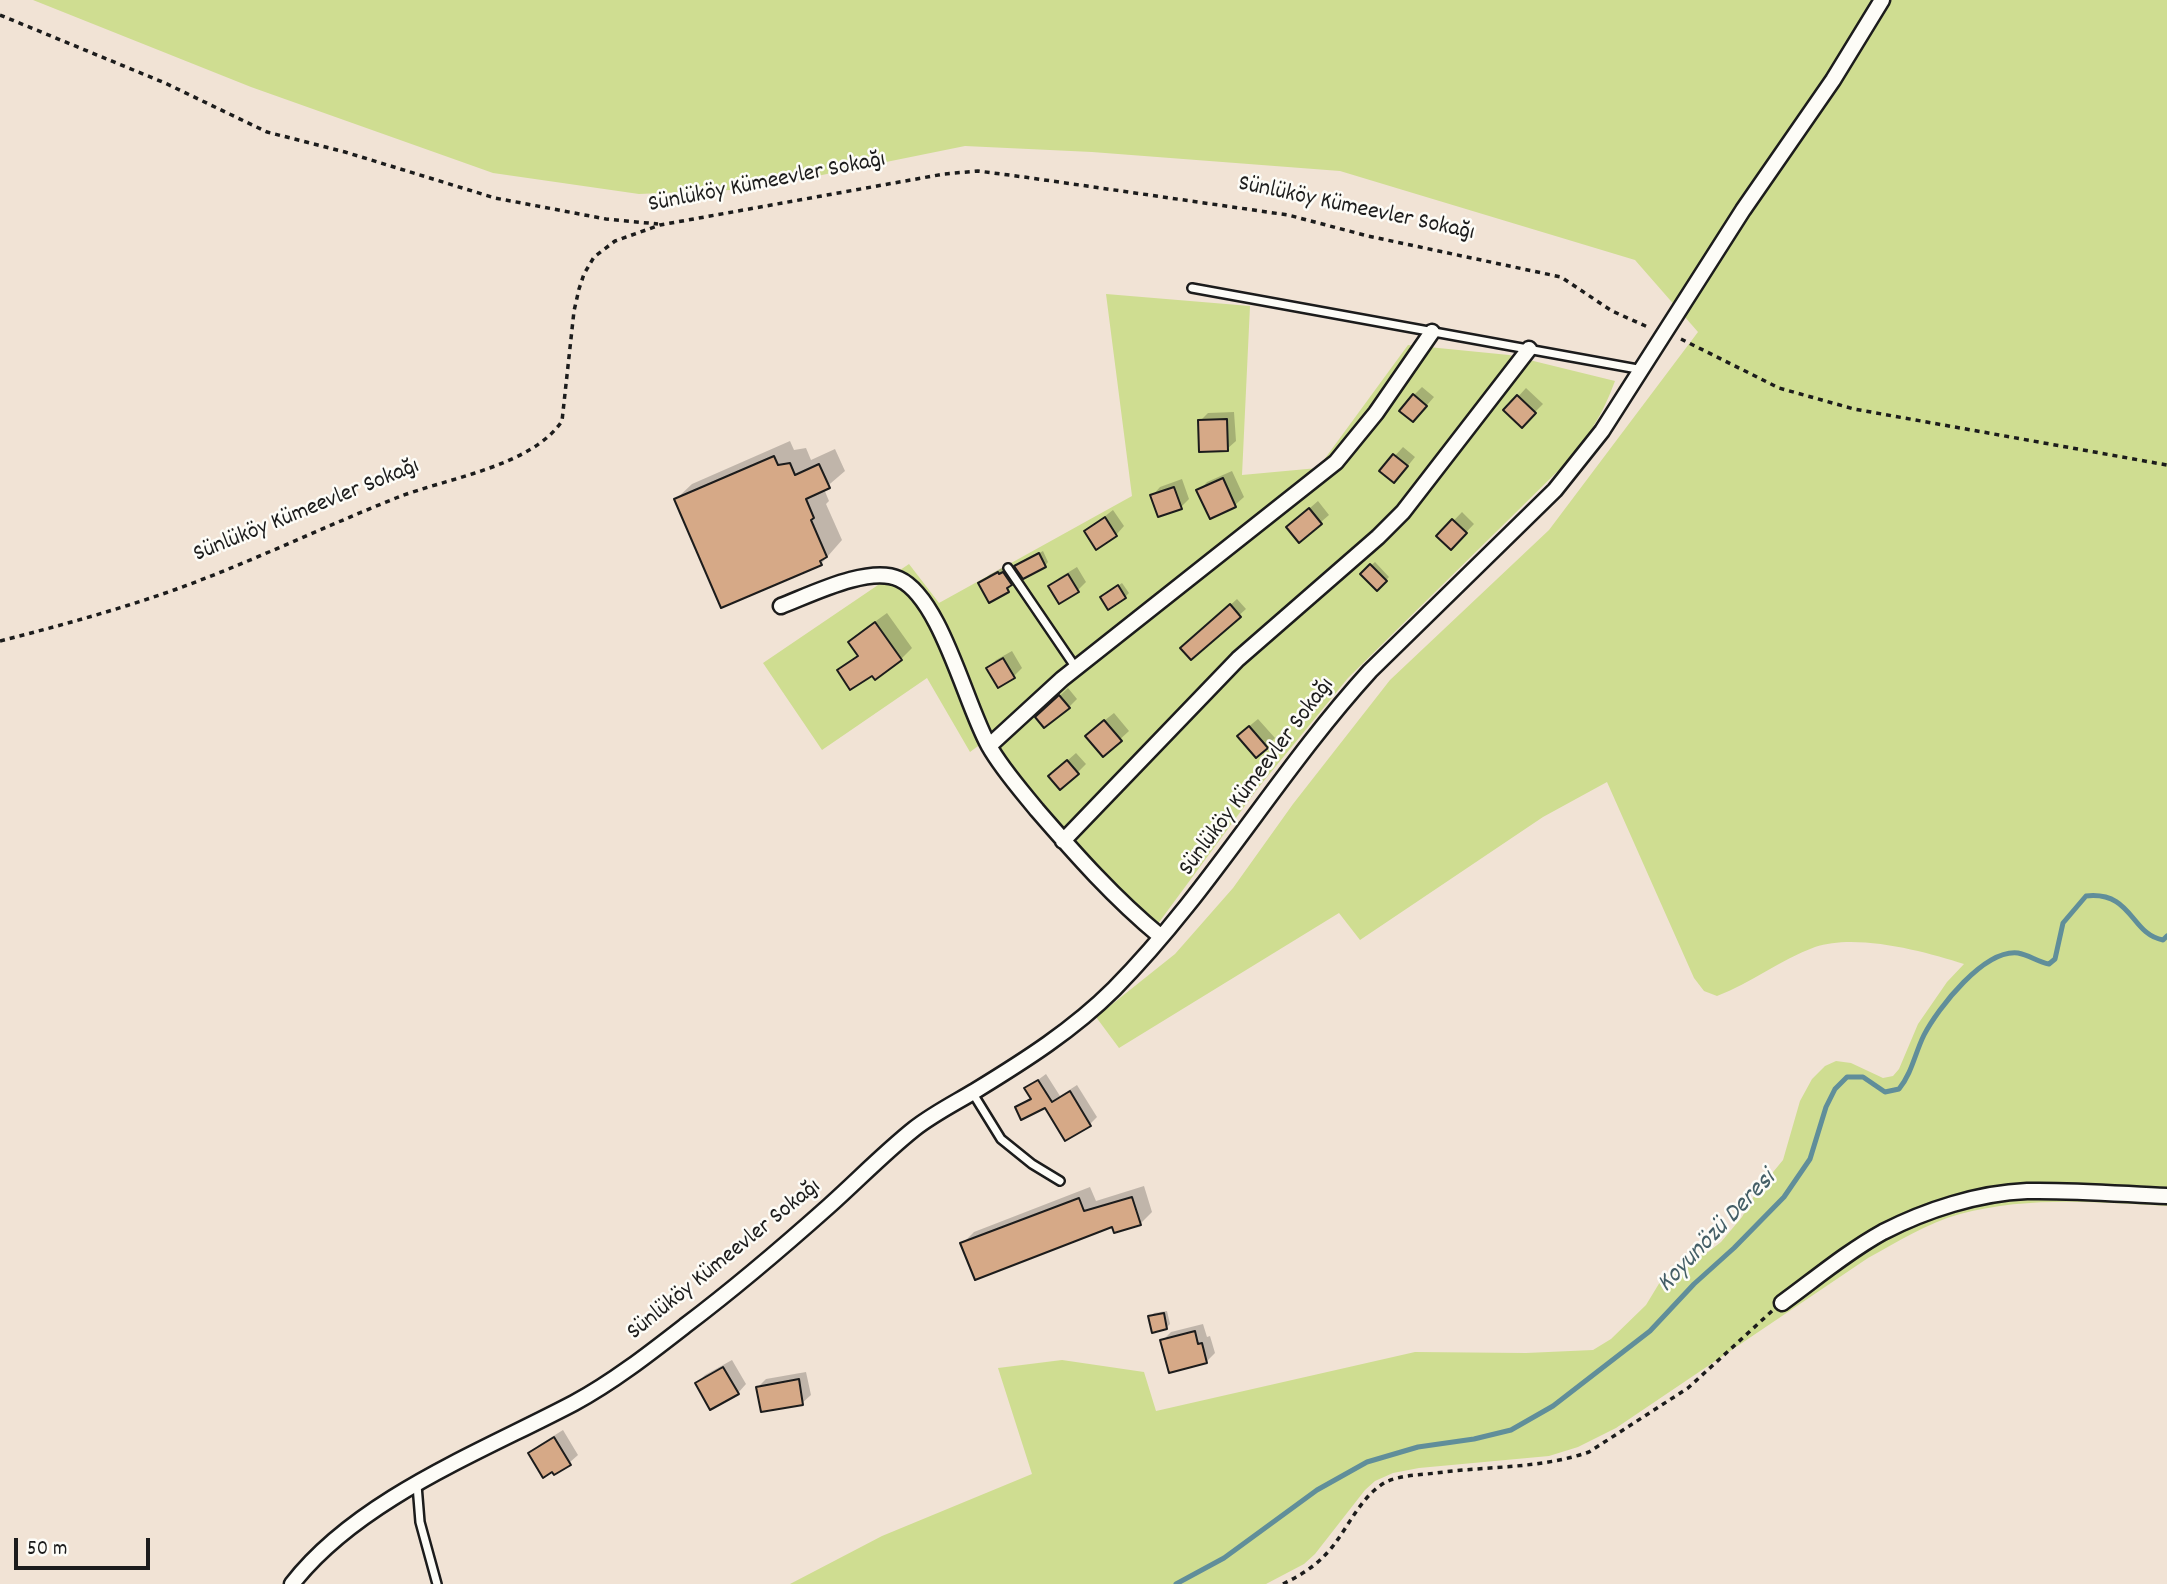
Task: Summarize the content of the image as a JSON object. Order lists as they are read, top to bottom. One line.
{"streets":{"street":["Sünlüköy Kümeevler Sokağı"]},"water":["Koyunözü Deresi"],"scale_bar":"50 m"}
